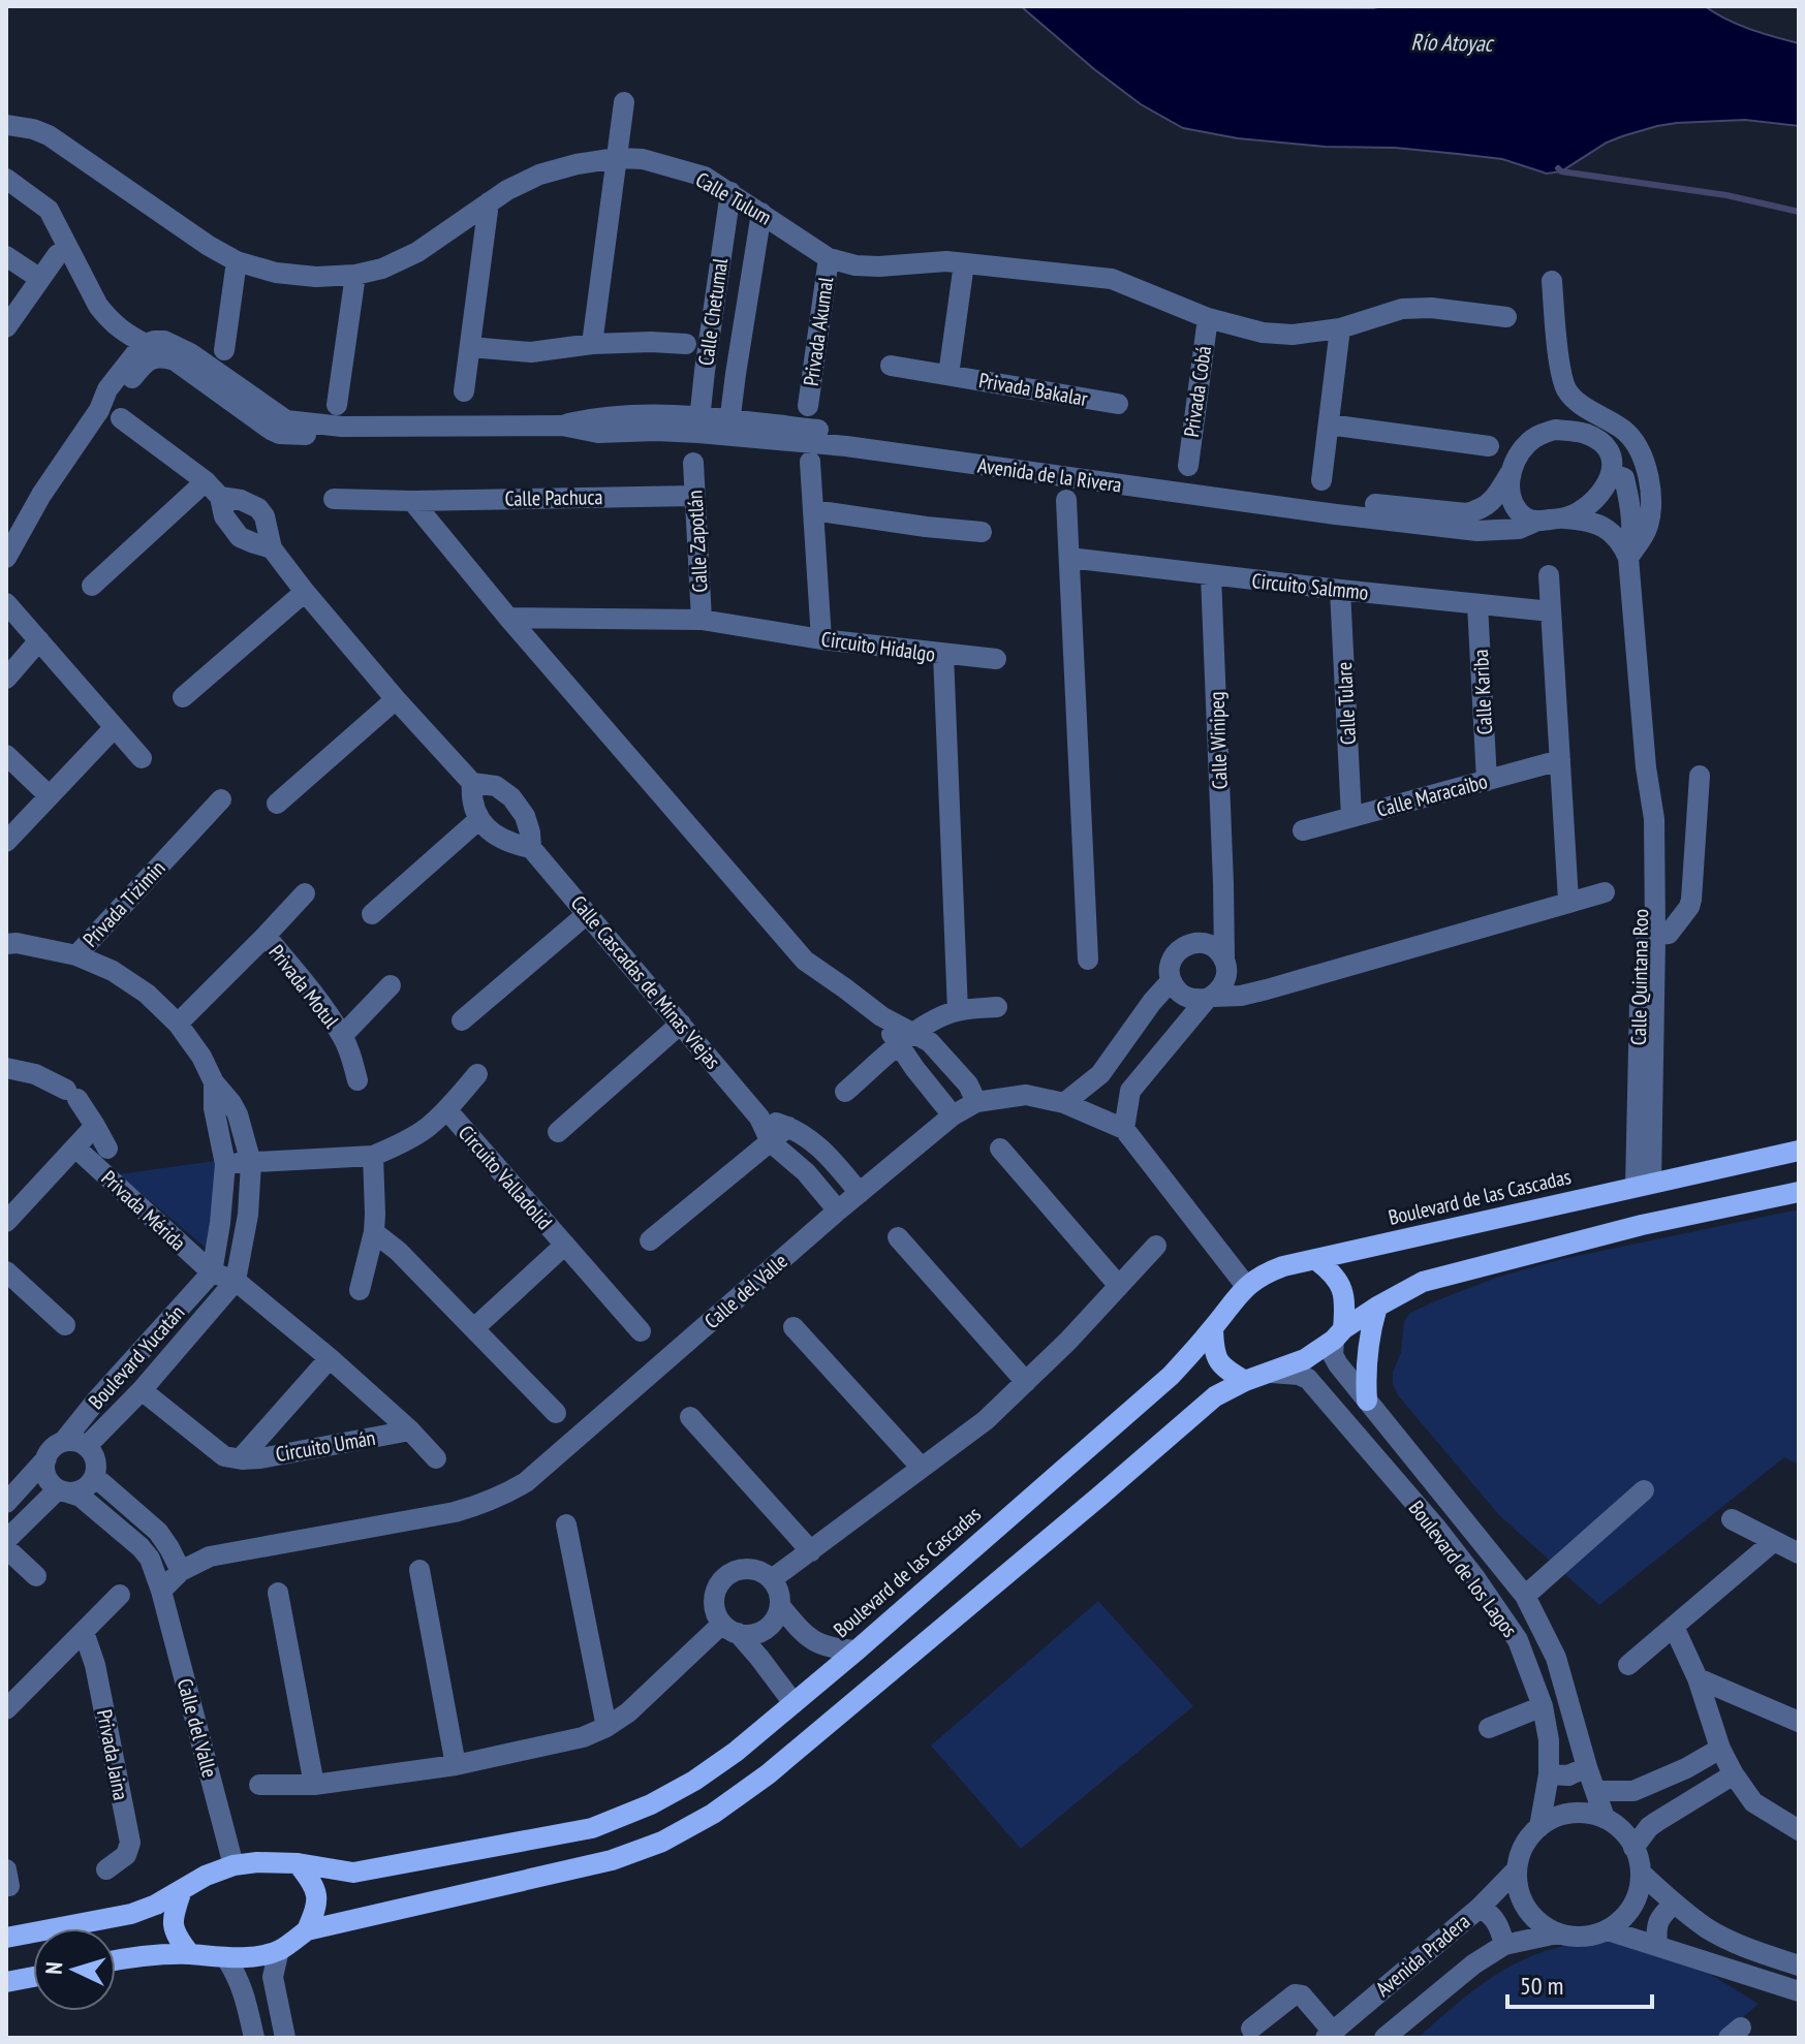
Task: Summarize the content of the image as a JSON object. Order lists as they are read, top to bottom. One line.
{"streets":{"main road":["Boulevard de las Cascadas"],"street":["Calle Tulum","Calle Chetumal","Privada Akumal","Privada Bakalar","Privada Cobá","Avenida de la Rivera","Calle Pachuca","Calle Zapotlán","Circuito Salmmo","Circuito Hidalgo","Calle Kariba","Calle Tulare","Calle Winipeg","Calle Maracaibo","Privada Tizimin","Calle Quintana Roo","Calle Cascadas de Minas Viejas","Privada Motul","Circuito Valladolid","Privada Mérida","Calle del Valle","Boulevard Yucatán","Circuito Umán","Boulevard de los Lagos","Privada Jaina","Avenida Pradera"]},"crossings":[["Calle Tulum","Calle Chetumal"],["Calle Tulum","Privada Akumal"],["Calle Tulum","Privada Bakalar"],["Calle Tulum","Privada Cobá"],["Calle Chetumal","Avenida de la Rivera"],["Avenida de la Rivera","Calle Quintana Roo"],["Calle Pachuca","Calle Zapotlán"],["Calle Zapotlán","Circuito Hidalgo"],["Circuito Salmmo","Calle Kariba"],["Circuito Salmmo","Calle Tulare"],["Circuito Salmmo","Calle Winipeg"],["Calle Kariba","Calle Maracaibo"],["Calle Tulare","Calle Maracaibo"],["Privada Tizimin","Privada Motul"],["Calle Quintana Roo","Boulevard de las Cascadas"],["Calle Cascadas de Minas Viejas","Calle del Valle"],["Boulevard de las Cascadas","Calle del Valle"],["Boulevard de las Cascadas","Boulevard de los Lagos"],["Privada Mérida","Boulevard Yucatán"],["Calle del Valle","Boulevard Yucatán"],["Calle del Valle","Boulevard de los Lagos"],["Boulevard Yucatán","Circuito Umán"],["Boulevard de los Lagos","Avenida Pradera"]],"water":["Río Atoyac"],"scale_bar":"50 m","north":"left"}
